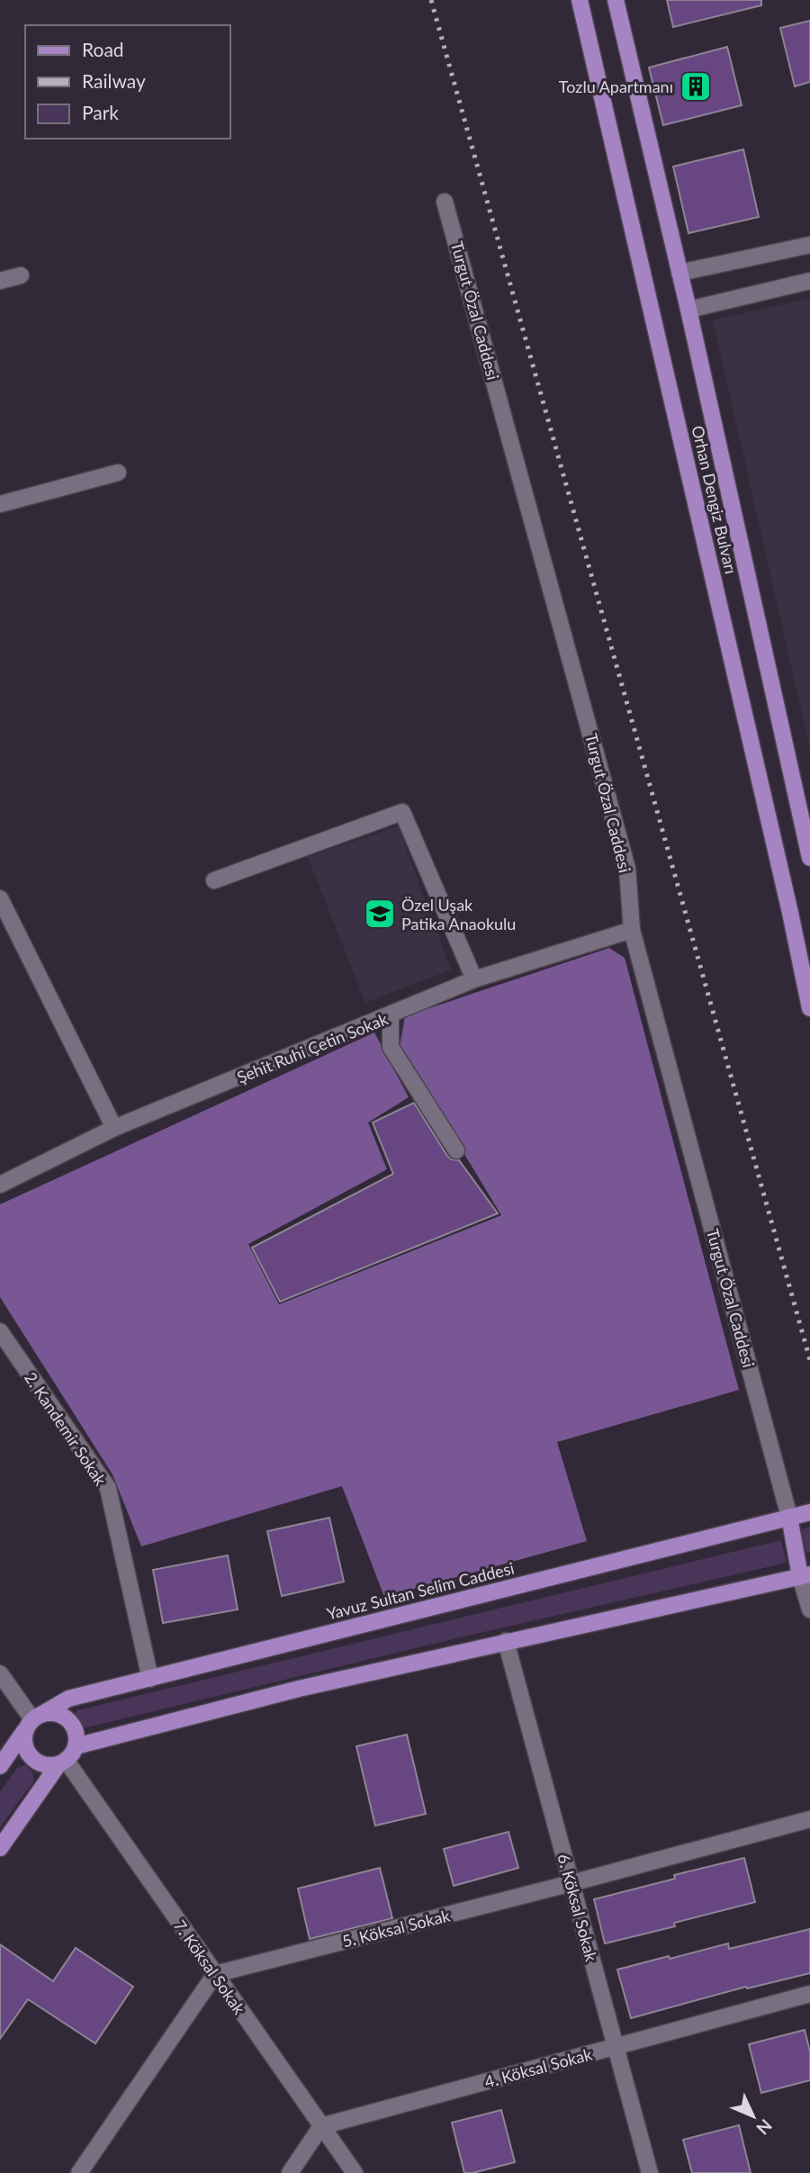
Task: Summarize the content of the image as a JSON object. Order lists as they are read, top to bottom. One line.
{"streets":{"main road":["Orhan Dengiz Bulvarı","Yavuz Sultan Selim Caddesi"],"street":["Turgut Özal Caddesi","Şehit Ruhi Çetin Sokak","2. Kandemir Sokak","6. Köksal Sokak","5. Köksal Sokak","7. Köksal Sokak","4. Köksal Sokak"]},"crossings":[["Turgut Özal Caddesi","Şehit Ruhi Çetin Sokak"],["Turgut Özal Caddesi","Yavuz Sultan Selim Caddesi"],["2. Kandemir Sokak","Yavuz Sultan Selim Caddesi"],["Yavuz Sultan Selim Caddesi","7. Köksal Sokak"],["6. Köksal Sokak","5. Köksal Sokak"],["6. Köksal Sokak","4. Köksal Sokak"],["5. Köksal Sokak","7. Köksal Sokak"],["7. Köksal Sokak","4. Köksal Sokak"]],"places":{"building":["Tozlu Apartmanı"],"school or university":["Özel Uşak Patika Anaokulu"]},"legend":["Road","Railway","Park"],"north":"bottom right"}
